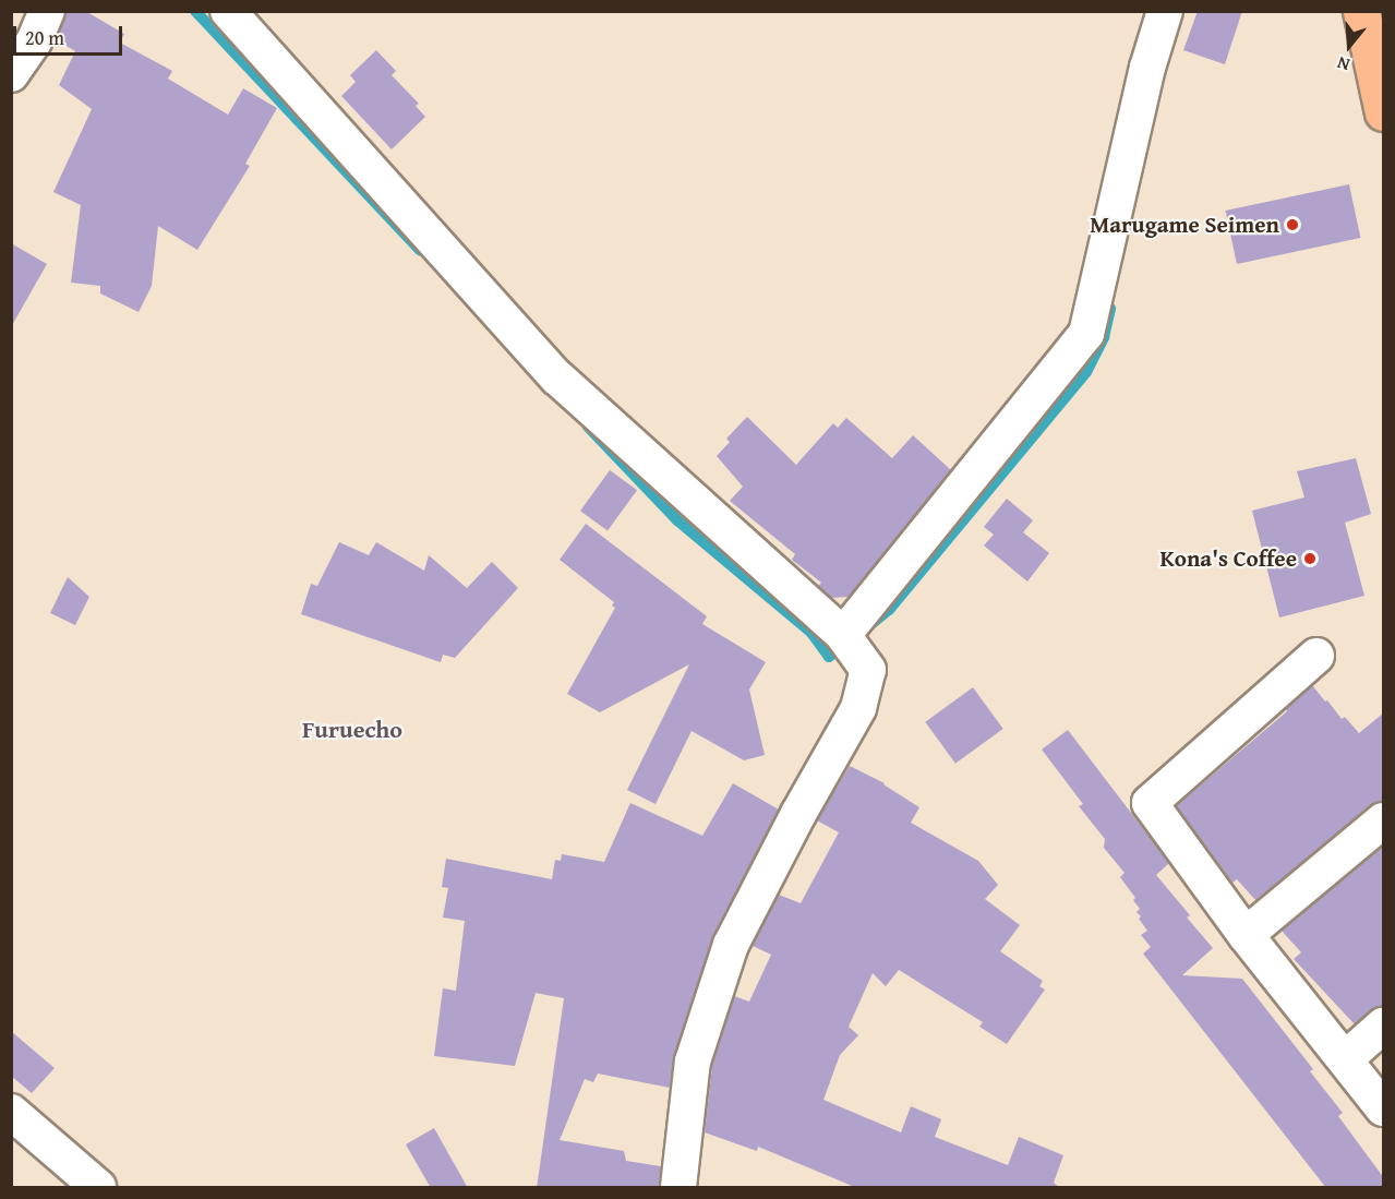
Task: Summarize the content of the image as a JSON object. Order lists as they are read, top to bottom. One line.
{"districts":["Furuecho"],"places":["Marugame Seimen","Kona's Coffee"],"scale_bar":"20 m","north":"bottom"}
